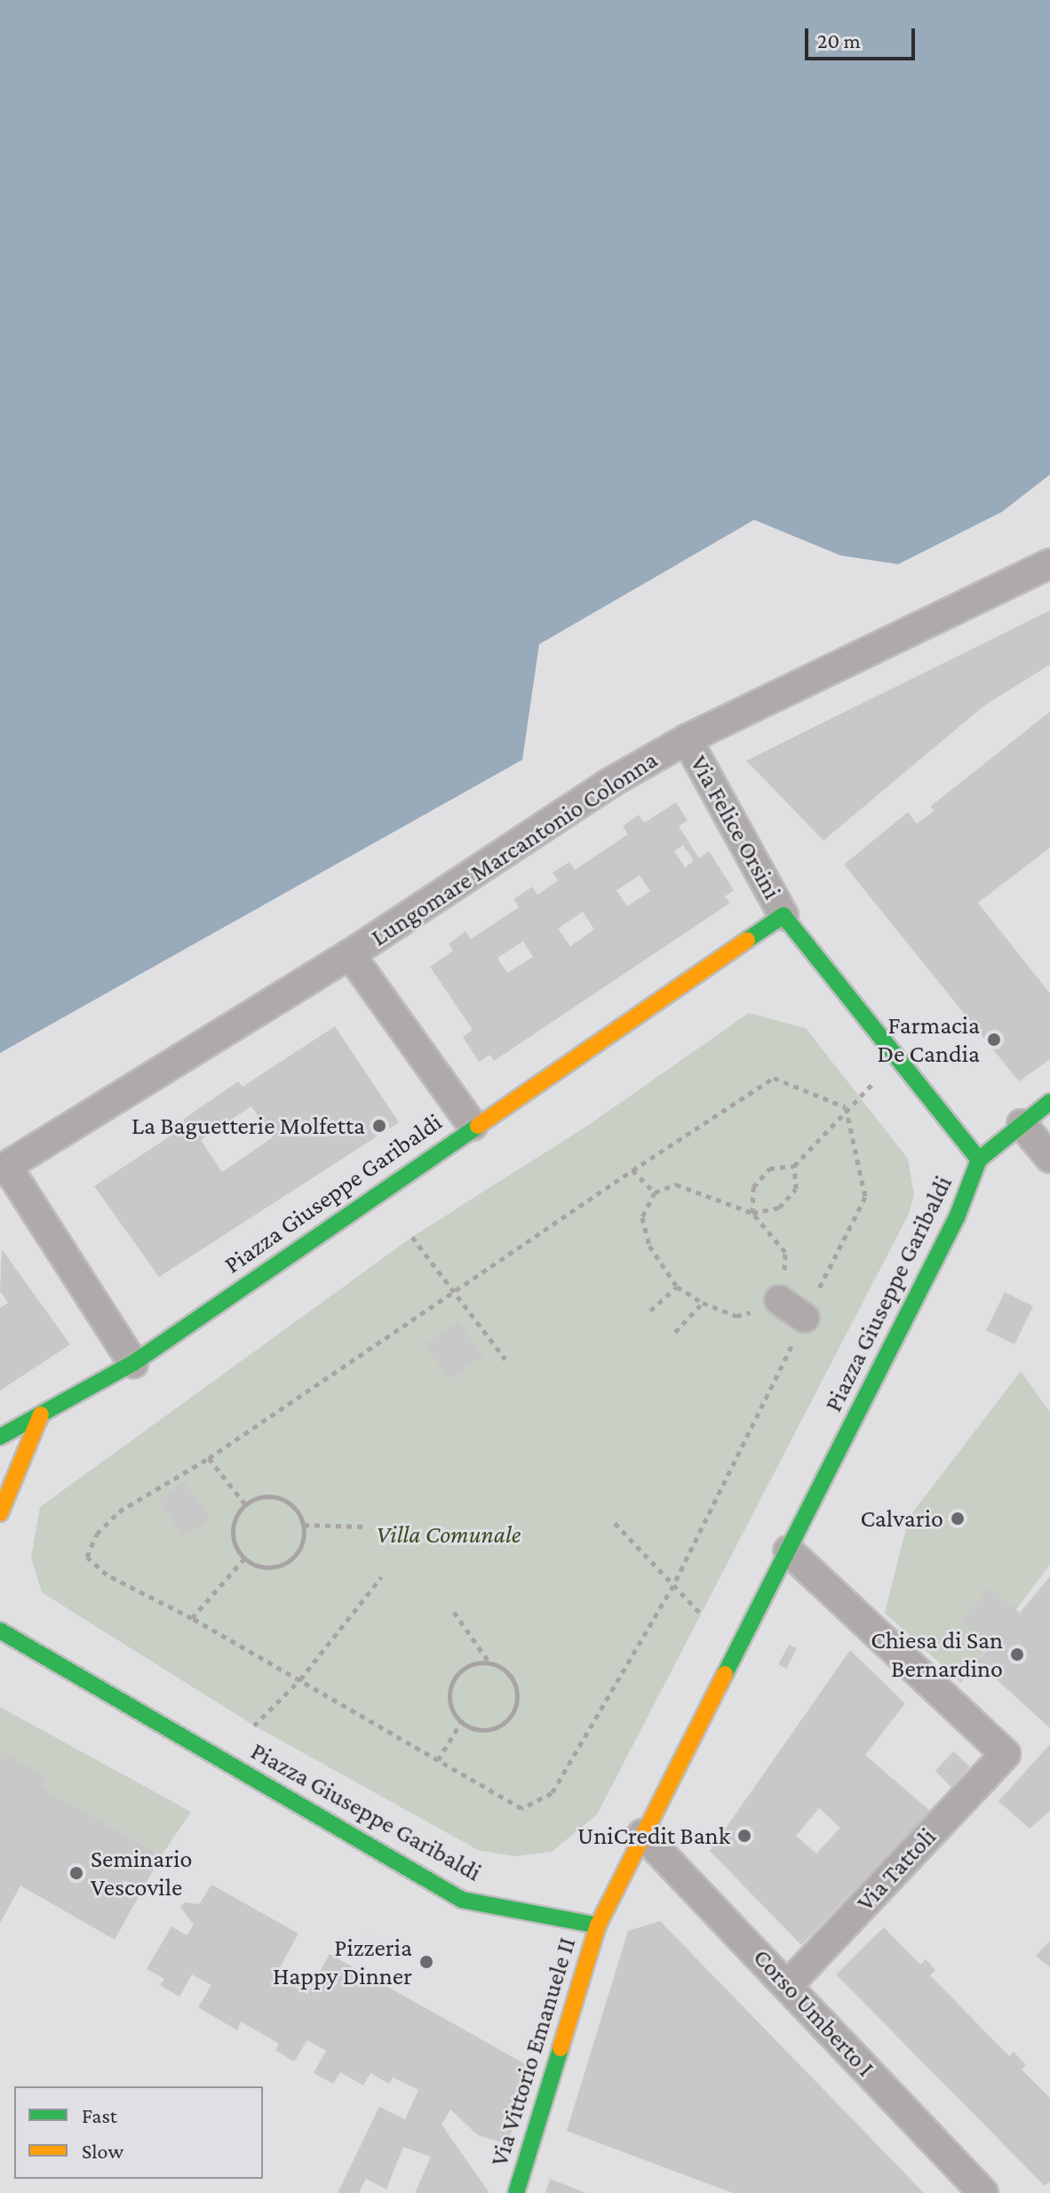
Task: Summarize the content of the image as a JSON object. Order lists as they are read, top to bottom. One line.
{"streets":{"street":["Via Felice Orsini","Lungomare Marcantonio Colonna","Piazza Giuseppe Garibaldi","Via Tattoli","Corso Umberto I","Via Vittorio Emanuele II"]},"crossings":[["Via Felice Orsini","Lungomare Marcantonio Colonna"],["Via Felice Orsini","Piazza Giuseppe Garibaldi"],["Piazza Giuseppe Garibaldi","Via Tattoli"],["Piazza Giuseppe Garibaldi","Corso Umberto I"],["Piazza Giuseppe Garibaldi","Via Vittorio Emanuele II"],["Via Tattoli","Corso Umberto I"]],"parks":["Villa Comunale"],"places":["Farmacia De Candia","La Baguetterie Molfetta","Calvario","Chiesa di San Bernardino","UniCredit Bank","Seminario Vescovile","Pizzeria Happy Dinner"],"legend":["Fast","Slow"],"scale_bar":"20 m"}
